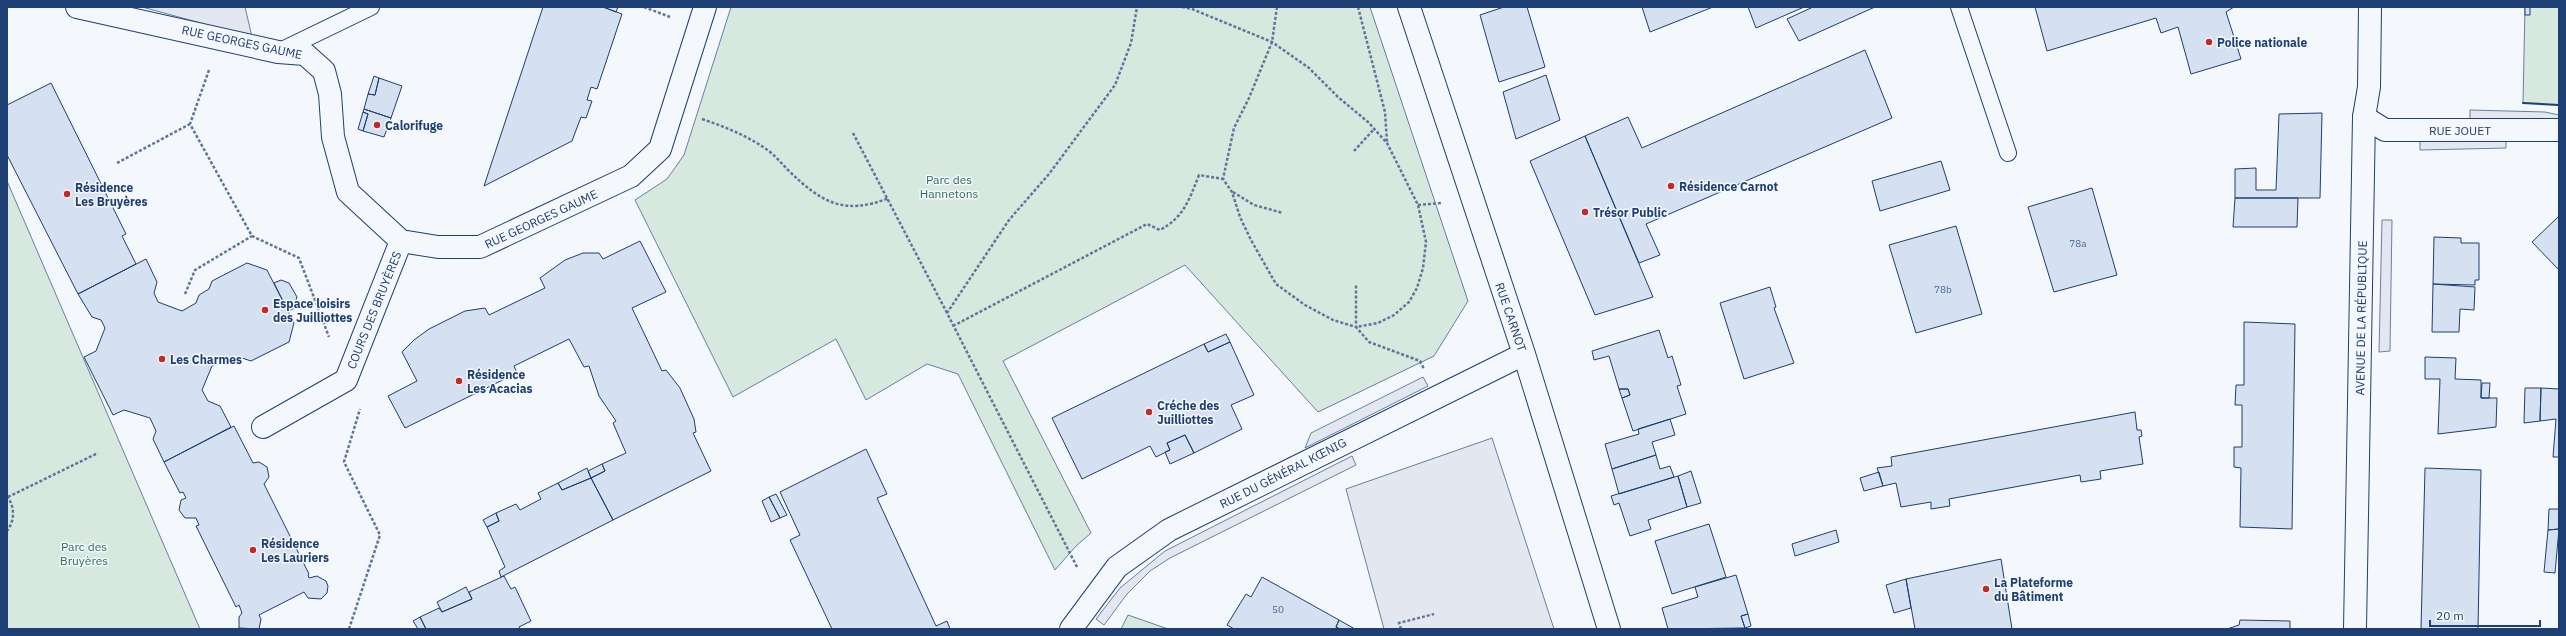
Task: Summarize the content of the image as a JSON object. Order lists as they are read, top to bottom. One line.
{"streets":{"street":["RUE GEORGES GAUME","RUE JOUET","COURS DES BRUYÈRES","RUE CARNOT","AVENUE DE LA RÉPUBLIQUE","RUE DU GÉNÉRAL KŒNIG"]},"crossings":[["RUE GEORGES GAUME","COURS DES BRUYÈRES"],["RUE JOUET","AVENUE DE LA RÉPUBLIQUE"],["RUE CARNOT","RUE DU GÉNÉRAL KŒNIG"]],"parks":["Parc des Hannetons","Parc des Bruyères"],"places":["Police nationale","Calorifuge","Résidence Carnot","Résidence Les Bruyères","Trésor Public","Espace loisirs des Juilliottes","Les Charmes","Résidence Les Acacias","Créche des Juilliottes","Résidence Les Lauriers","La Plateforme du Bâtiment"],"house_numbers":["78a","78b","50"],"scale_bar":"20 m"}
